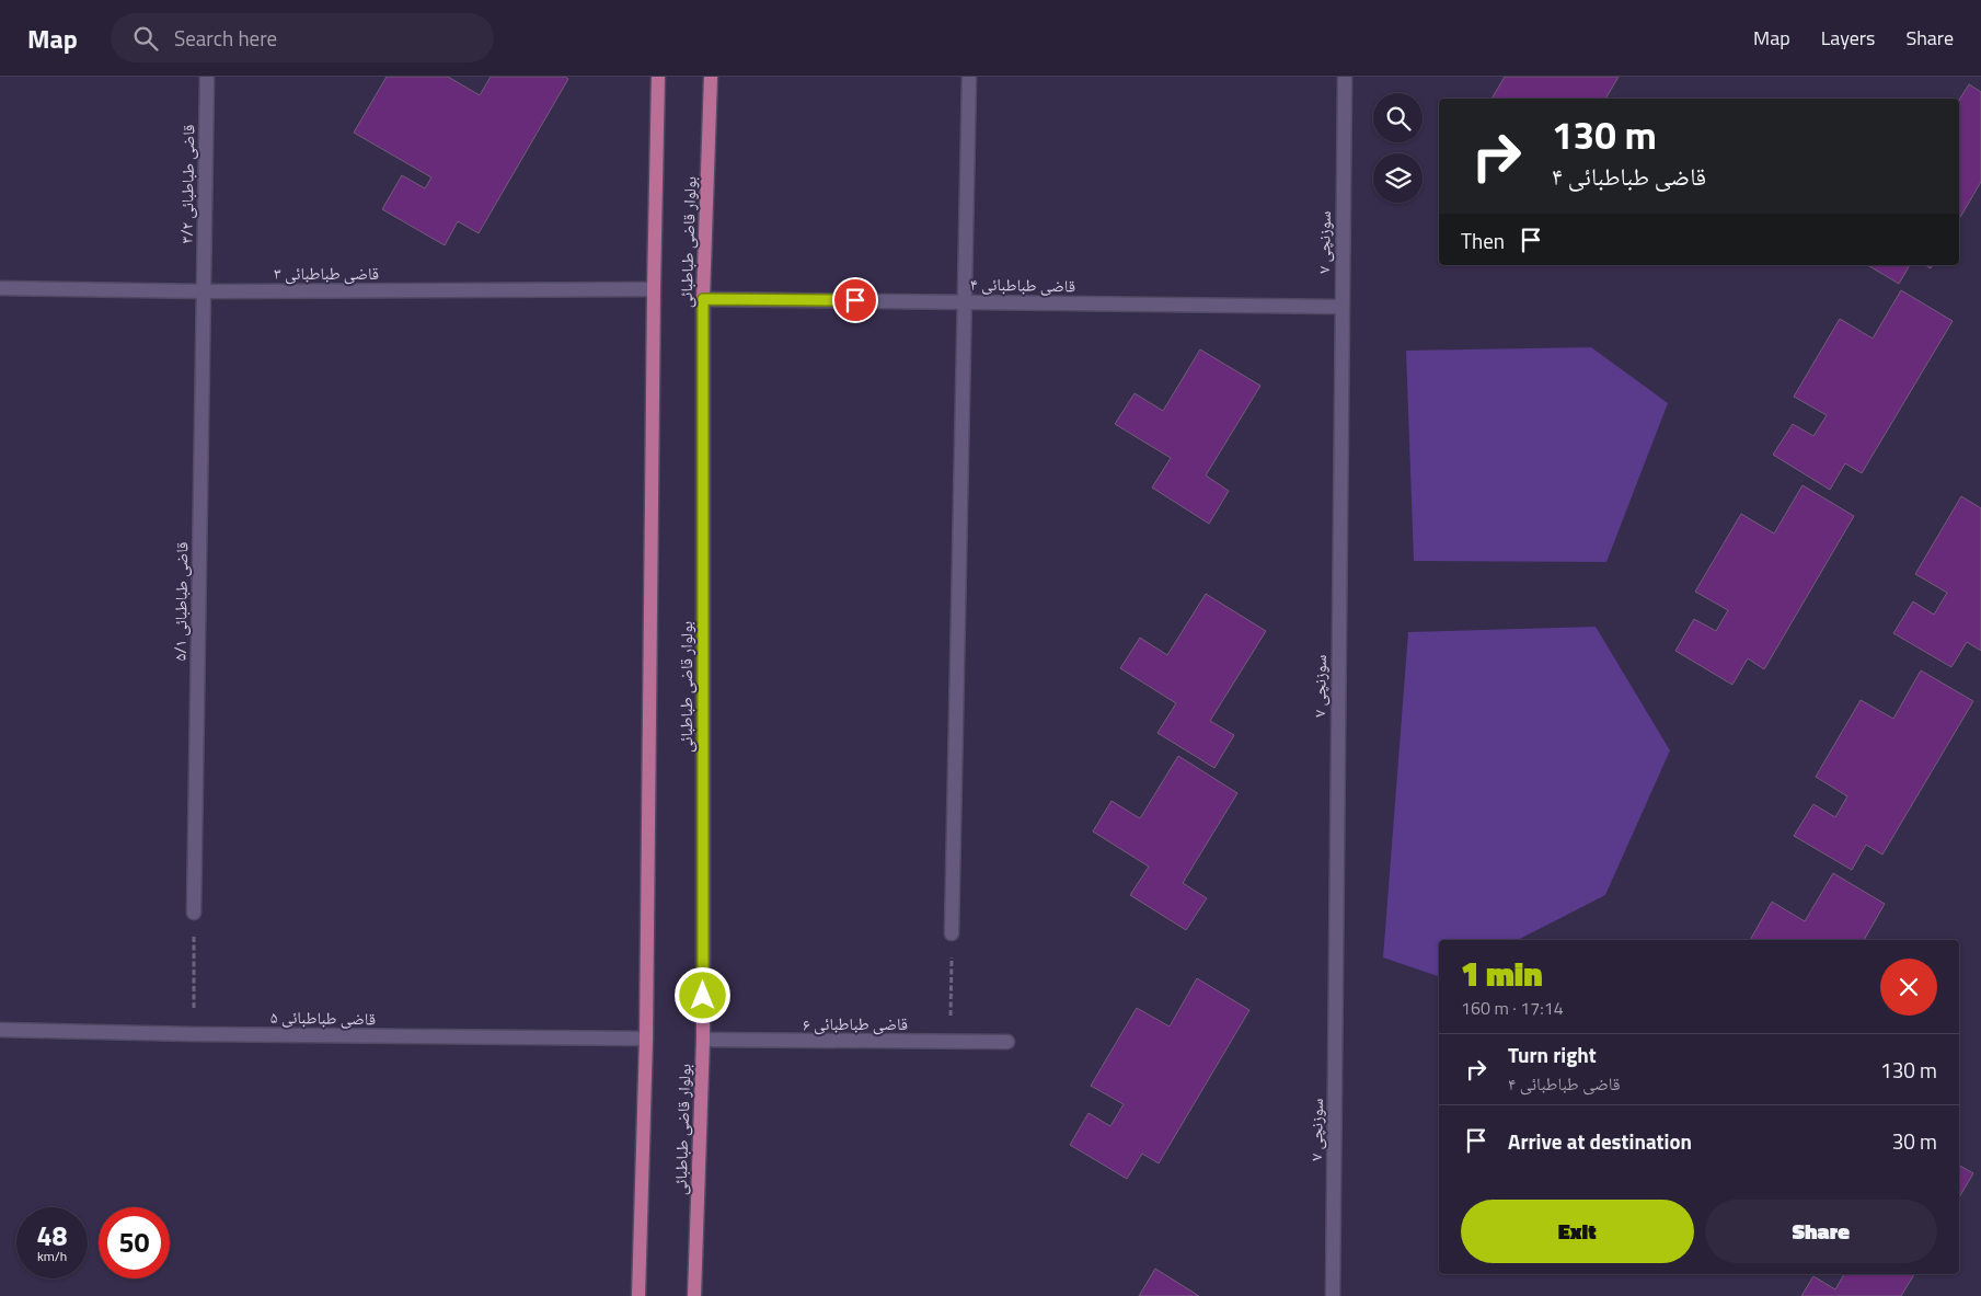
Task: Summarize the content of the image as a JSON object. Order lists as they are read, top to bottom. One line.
{"streets":{"main road":["بولوار قاضی طباطبائی"],"street":["قاضی طباطبائی ۳/۲","سوزنچی ۷","قاضی طباطبائی ۳","قاضی طباطبائی ۴","قاضی طباطبائی ۵/۱","قاضی طباطبائی ۵","قاضی طباطبائی ۶"]},"crossings":[["قاضی طباطبائی ۳/۲","قاضی طباطبائی ۳"],["قاضی طباطبائی ۳/۲","قاضی طباطبائی ۵/۱"],["بولوار قاضی طباطبائی","قاضی طباطبائی ۳"],["بولوار قاضی طباطبائی","قاضی طباطبائی ۴"],["بولوار قاضی طباطبائی","قاضی طباطبائی ۵"],["بولوار قاضی طباطبائی","قاضی طباطبائی ۶"],["سوزنچی ۷","قاضی طباطبائی ۴"],["قاضی طباطبائی ۳","قاضی طباطبائی ۵/۱"]],"page":{"header":"Map","search":"Search here","nav":["Map","Layers","Share"],"turn":["130 m","قاضی طباطبائی ۴"],"then":"Then","heading":["1 min","160 m · 17:14"],"list":[{"name":"Turn right","note":"قاضی طباطبائی ۴","value":"130 m"},{"name":"Arrive at destination","value":"30 m"}],"buttons":["Exit","Share"],"speed":"48 km/h","limit":"50"}}
